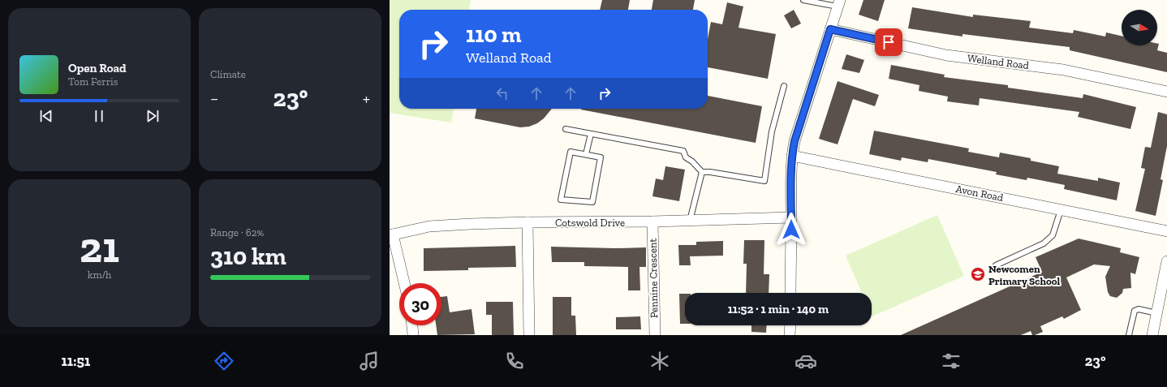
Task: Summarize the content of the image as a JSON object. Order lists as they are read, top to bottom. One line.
{"streets":{"street":["Welland Road","Avon Road","Cotswold Drive","Pennine Crescent"]},"crossings":[["Cotswold Drive","Pennine Crescent"]],"places":{"school or university":["Newcomen Primary School"]},"north":"right","page":{"tile":["Climate",["21","km/h"],["Range · 62%","310 km"]],"turn":["110 m","Welland Road"],"song":["Open Road","Tom Ferris"],"heat":["−","23°","+"],"limit":"30","trip":"11:52 · 1 min · 140 m","tabs":["11:51","23°"]}}
